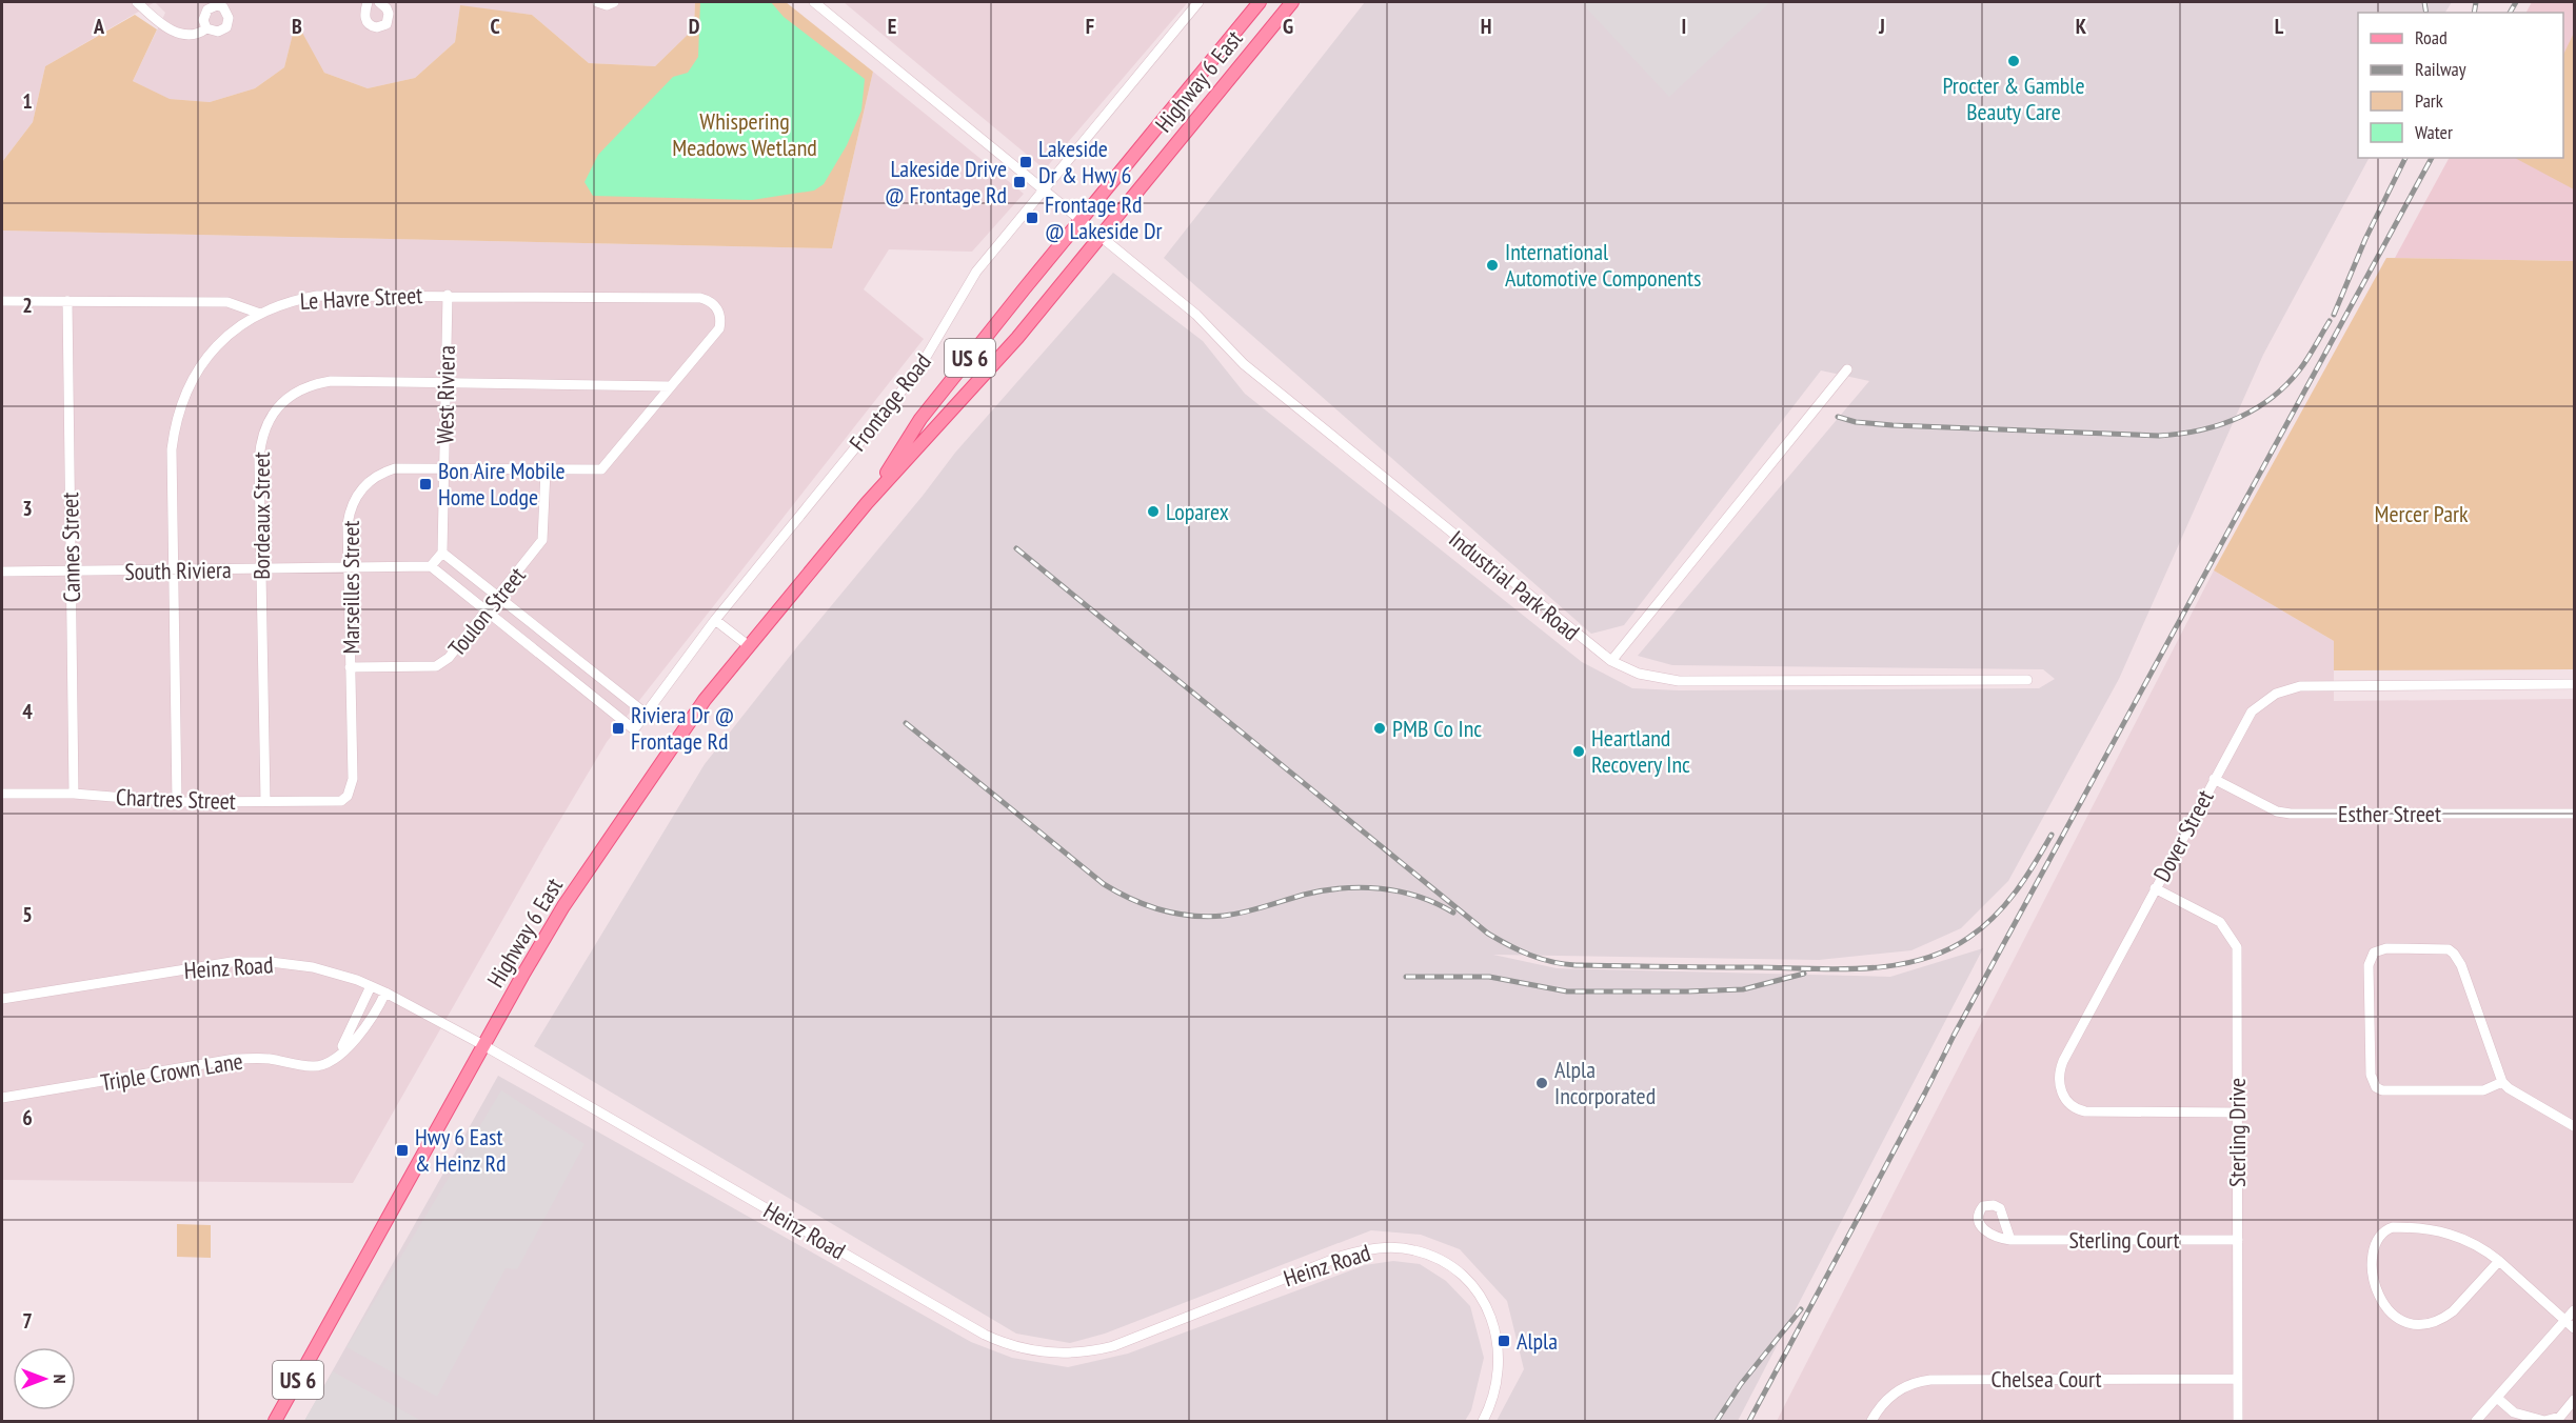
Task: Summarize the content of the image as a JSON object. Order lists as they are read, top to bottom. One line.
{"streets":{"main road":["Highway 6 East","US 6"],"street":["Le Havre Street","West Riviera","Frontage Road","Bordeaux Street","Cannes Street","South Riviera","Industrial Park Road","Marseilles Street","Toulon Street","Chartres Street","Esther Street","Dover Street","Heinz Road","Triple Crown Lane","Sterling Drive","Sterling Court","Chelsea Court"]},"crossings":[["Highway 6 East","Industrial Park Road"],["Highway 6 East","Heinz Road"],["Le Havre Street","West Riviera"],["Le Havre Street","South Riviera"],["Le Havre Street","Marseilles Street"],["Le Havre Street","Chartres Street"],["West Riviera","Bordeaux Street"],["West Riviera","Marseilles Street"],["Frontage Road","Industrial Park Road"],["Frontage Road","Toulon Street"],["Bordeaux Street","South Riviera"],["Bordeaux Street","Marseilles Street"],["Bordeaux Street","Chartres Street"],["Cannes Street","South Riviera"],["Cannes Street","Chartres Street"],["South Riviera","Marseilles Street"],["Marseilles Street","Toulon Street"],["Marseilles Street","Chartres Street"],["Esther Street","Dover Street"],["Dover Street","Sterling Drive"],["Heinz Road","Triple Crown Lane"],["Sterling Drive","Sterling Court"],["Sterling Drive","Chelsea Court"]],"parks":["Whispering Meadows Wetland","Mercer Park"],"places":{"other":["Procter & Gamble Beauty Care","International Automotive Components","Loparex","PMB Co Inc","Heartland Recovery Inc","Alpla Incorporated"],"transit":["Lakeside Dr & Hwy 6","Lakeside Drive @ Frontage Rd","Frontage Rd @ Lakeside Dr","Bon Aire Mobile Home Lodge","Riviera Dr @ Frontage Rd","Hwy 6 East & Heinz Rd","Alpla"]},"legend":["Road","Railway","Park","Water"],"north":"right","grid":{"columns":["A","B","C","D","E","F","G","H","I","J","K","L"],"rows":["1","2","3","4","5","6","7"]}}
